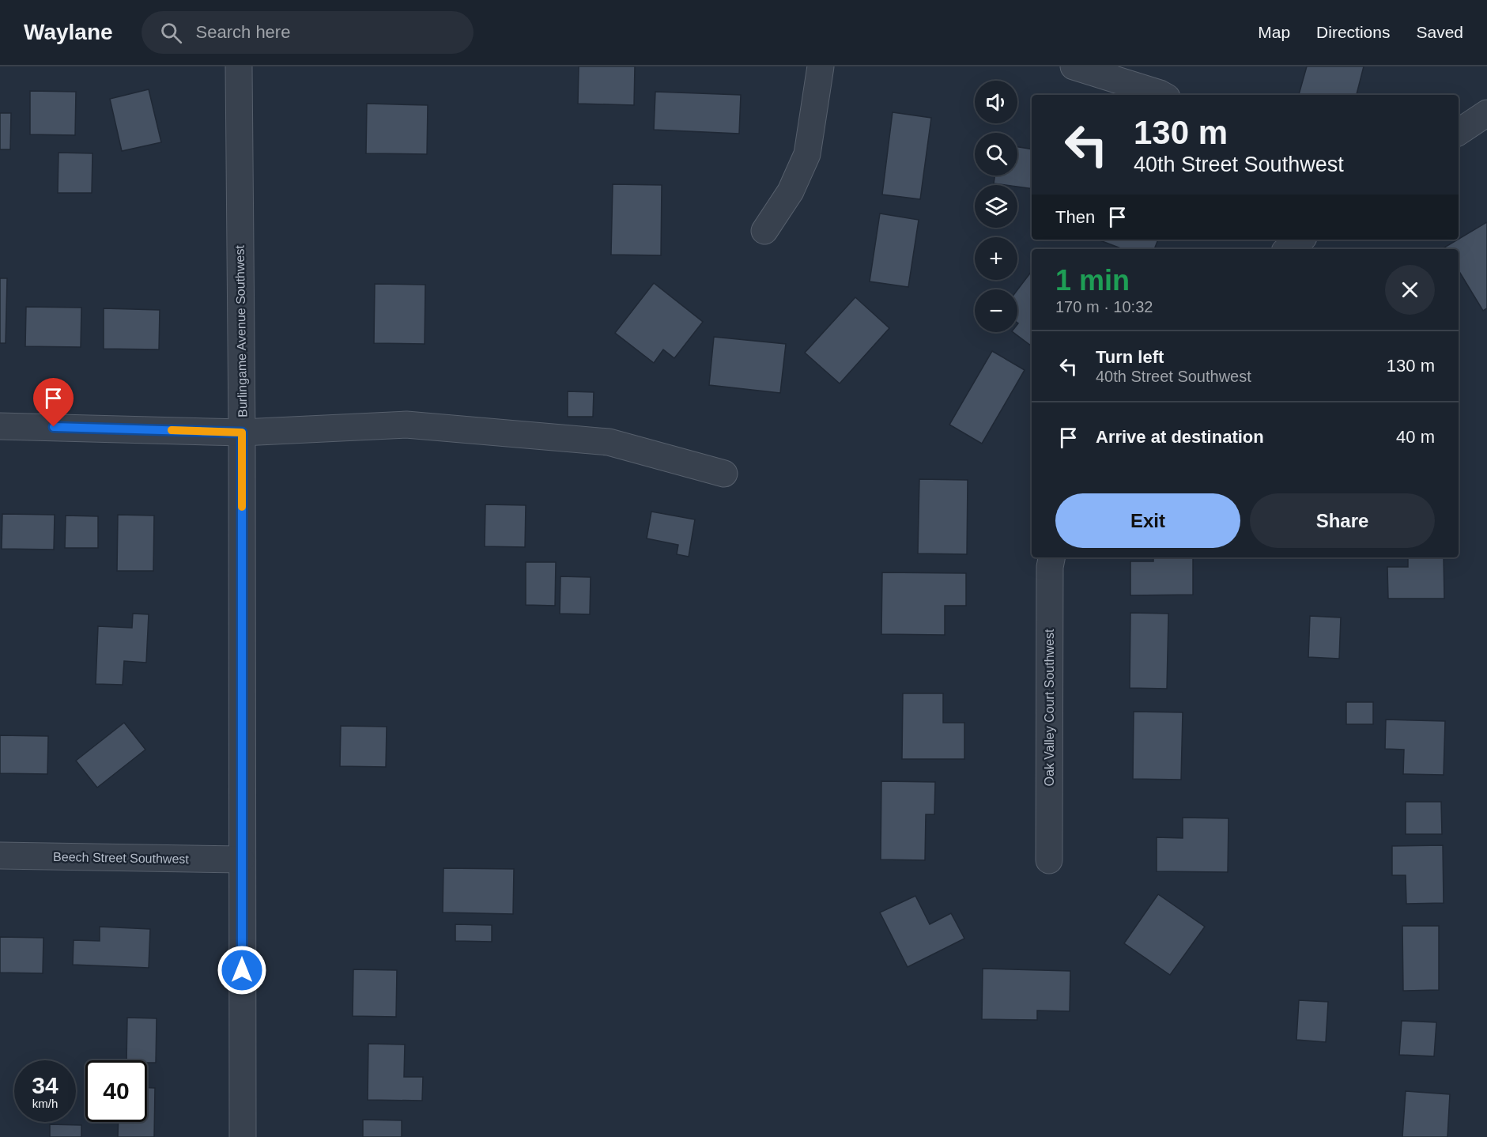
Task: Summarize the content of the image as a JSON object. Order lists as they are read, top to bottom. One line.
{"streets":{"street":["Burlingame Avenue Southwest","Oak Valley Court Southwest","Beech Street Southwest"]},"crossings":[["Burlingame Avenue Southwest","Beech Street Southwest"]],"page":{"header":"Waylane","search":"Search here","nav":["Map","Directions","Saved"],"map_buttons":["+","−"],"turn":["130 m","40th Street Southwest"],"then":"Then","heading":["1 min","170 m · 10:32"],"list":[{"name":"Turn left","note":"40th Street Southwest","value":"130 m"},{"name":"Arrive at destination","value":"40 m"}],"buttons":["Exit","Share"],"speed":"34 km/h","limit":"40"}}
